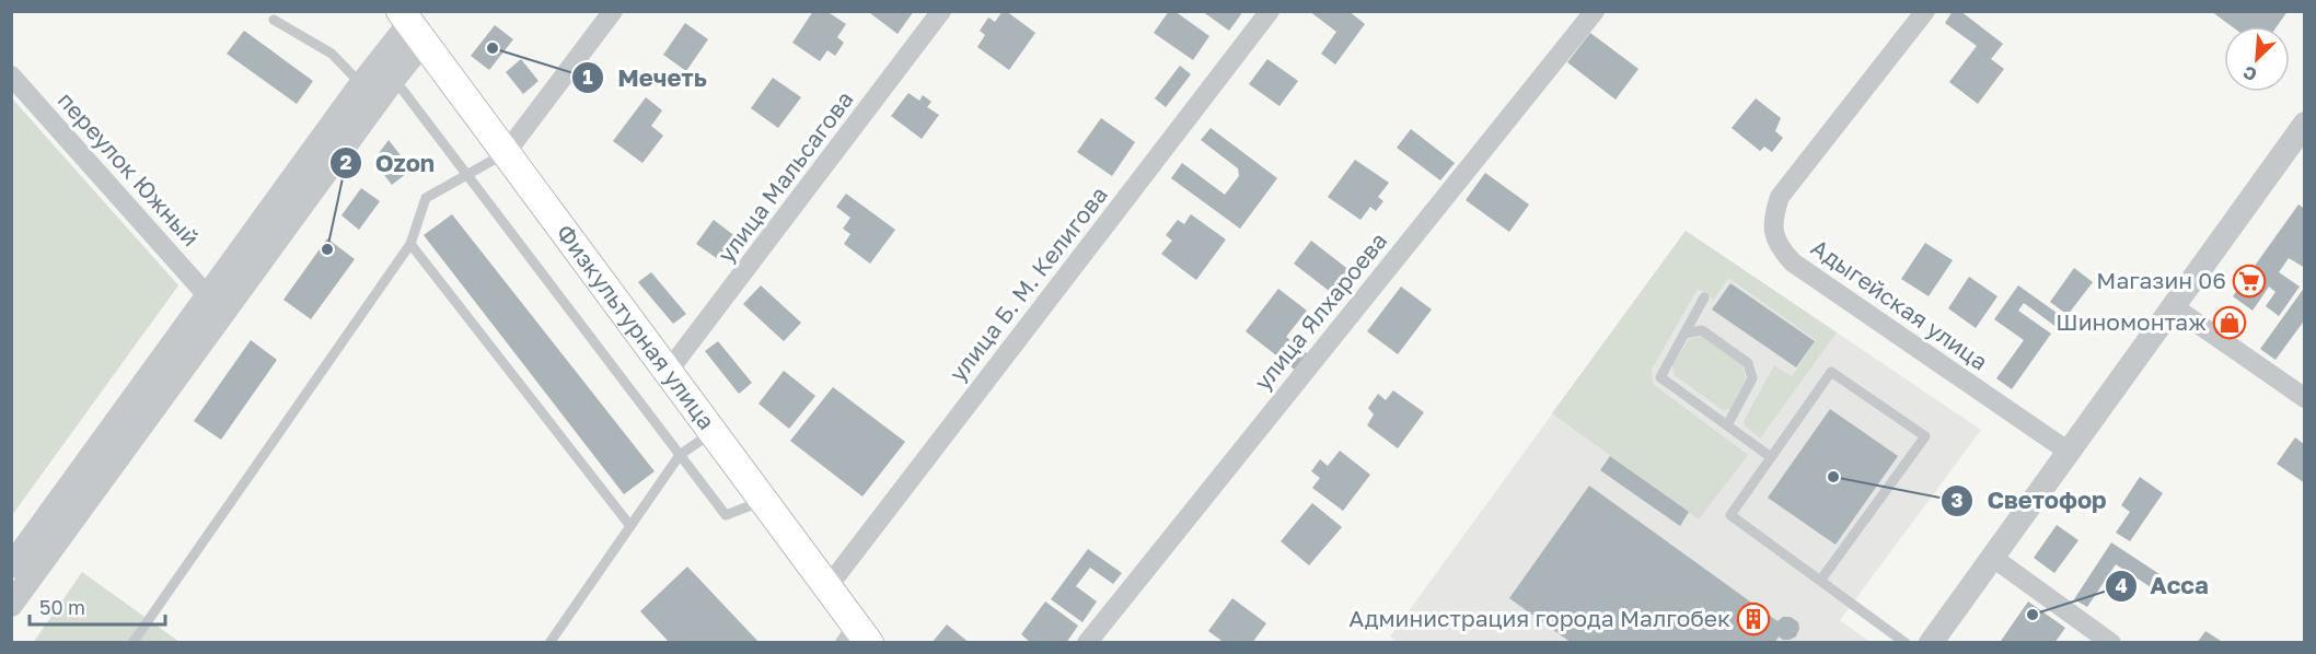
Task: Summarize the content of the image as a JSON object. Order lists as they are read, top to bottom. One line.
{"streets":{"main road":["Физкультурная улица"],"street":["переулок Южный","улица Мальсагова","улица Б. М. Келигова","Адыгейская улица","улица Ялхароева"]},"crossings":[["улица Мальсагова","Физкультурная улица"],["улица Б. М. Келигова","Физкультурная улица"]],"places":{"other":["Мечеть","Ozon","Светофор","Асса"],"supermarket":["Магазин 06"],"shop":["Шиномонтаж"],"building":["Администрация города Малгобек"]},"scale_bar":"50 m","north":"bottom left"}
